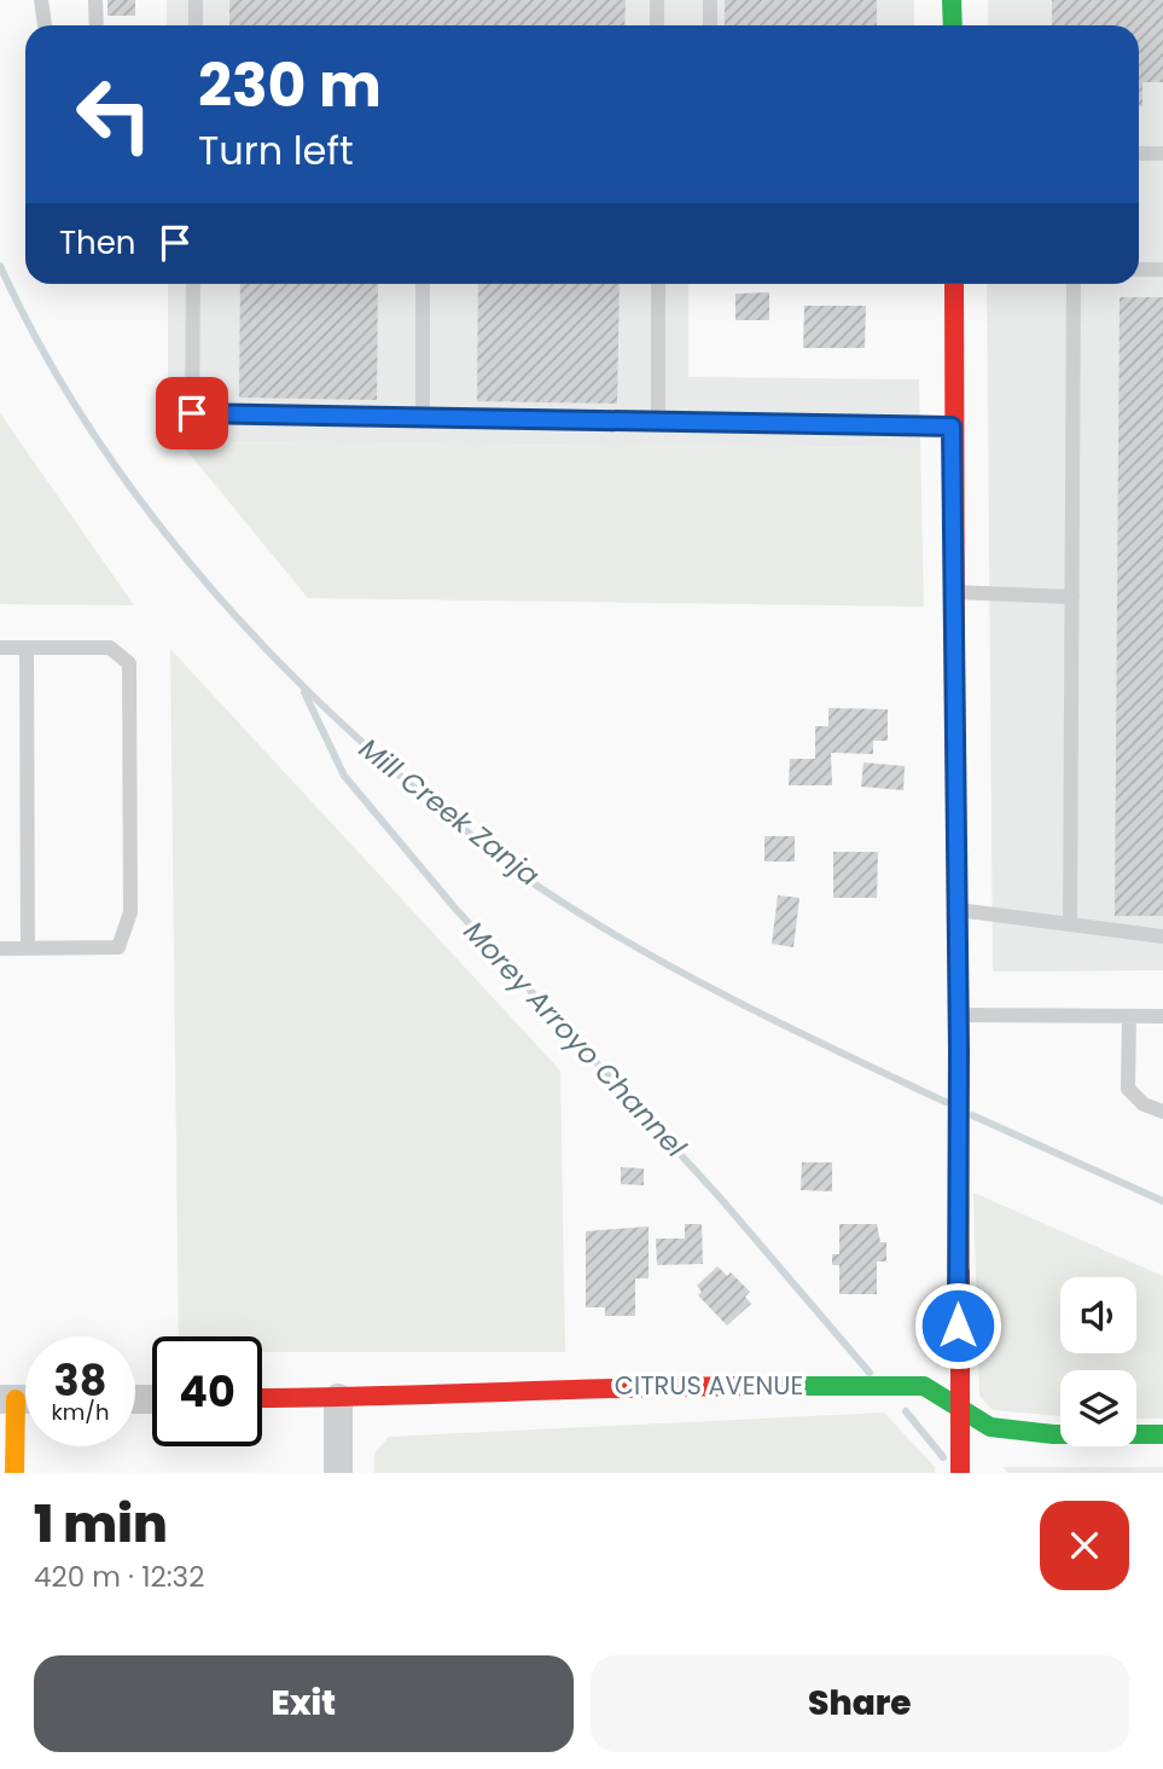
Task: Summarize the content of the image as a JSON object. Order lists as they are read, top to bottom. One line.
{"streets":{"street":["CITRUS AVENUE"]},"water":["Mill Creek Zanja","Morey Arroyo Channel"],"page":{"turn":["230 m","Turn left"],"then":"Then","speed":"38 km/h","limit":"40","heading":["1 min","420 m · 12:32"],"buttons":["Exit","Share"]}}
